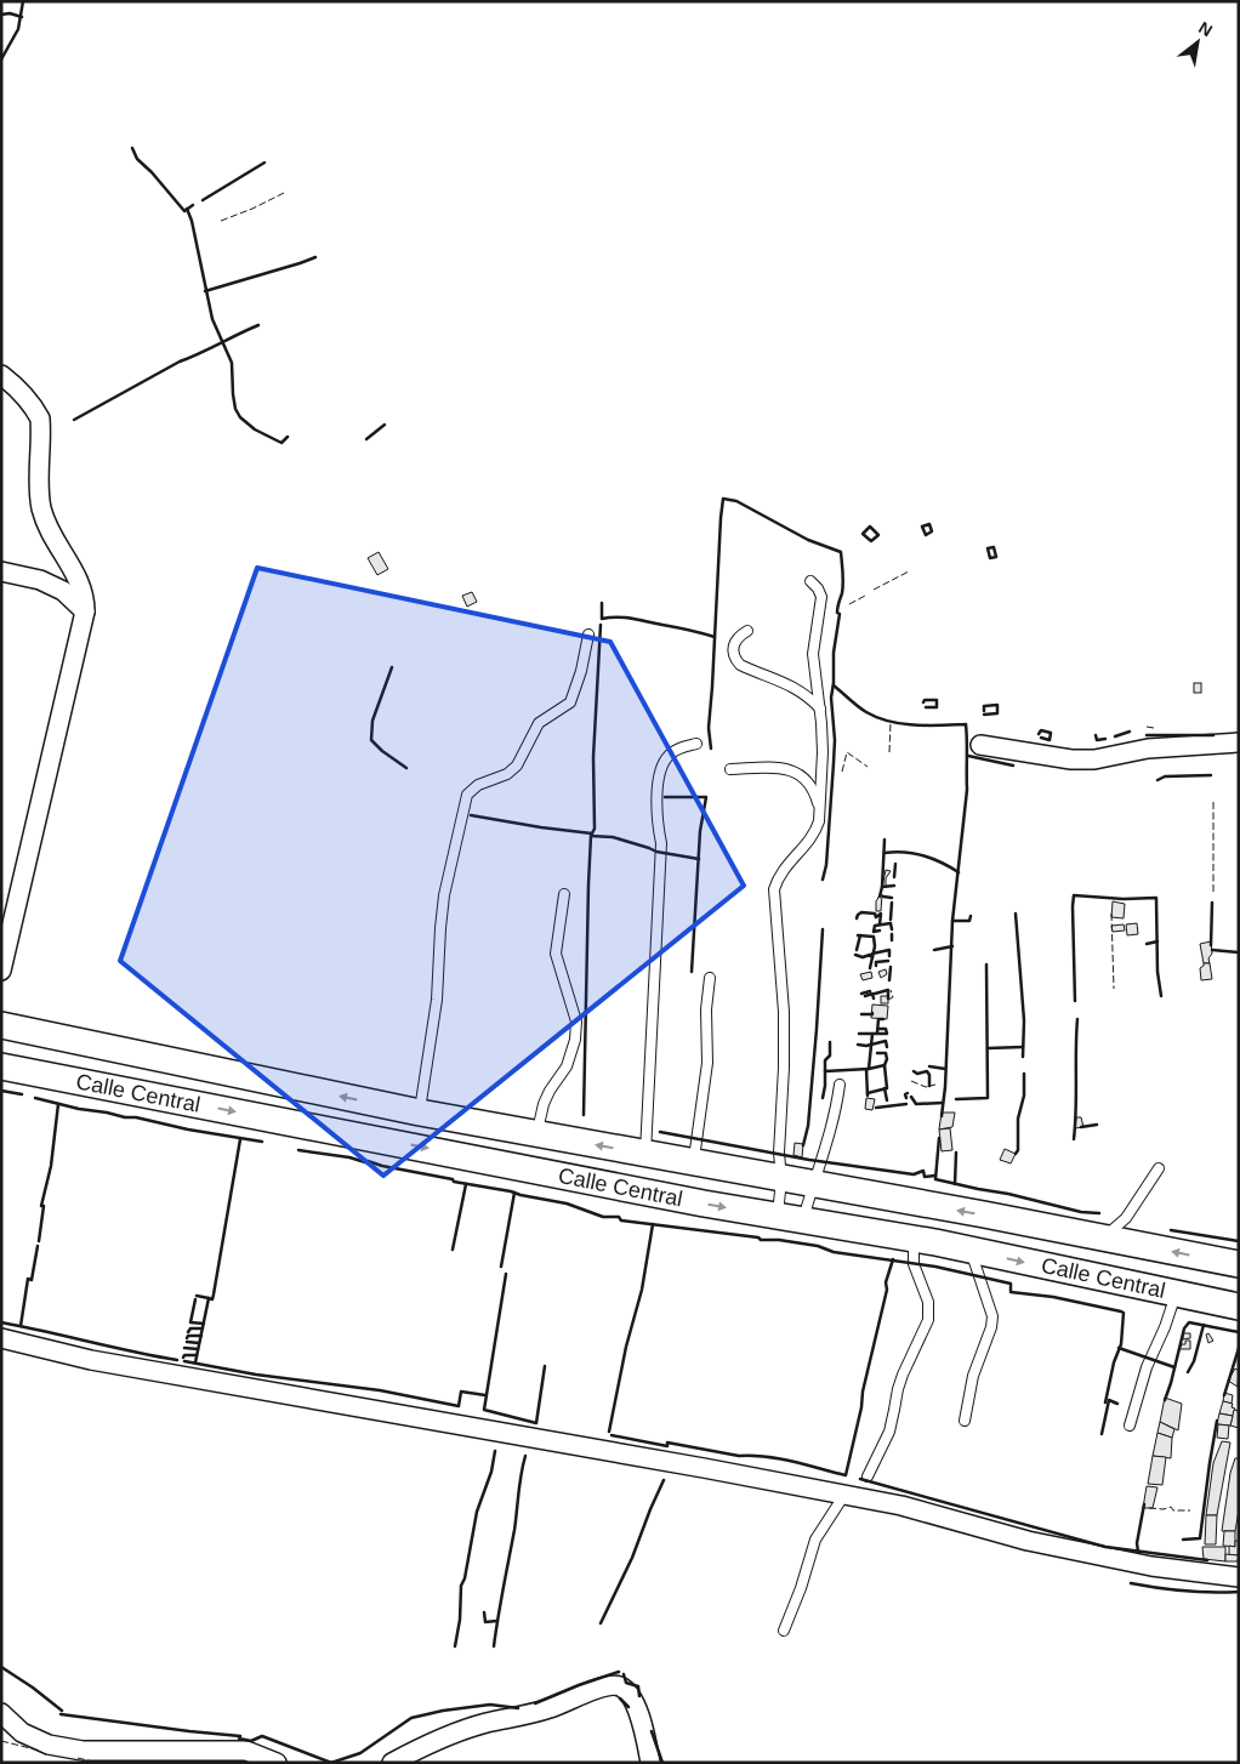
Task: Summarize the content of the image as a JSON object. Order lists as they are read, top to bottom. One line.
{"streets":{"street":["Calle Central"]},"north":"top right"}
